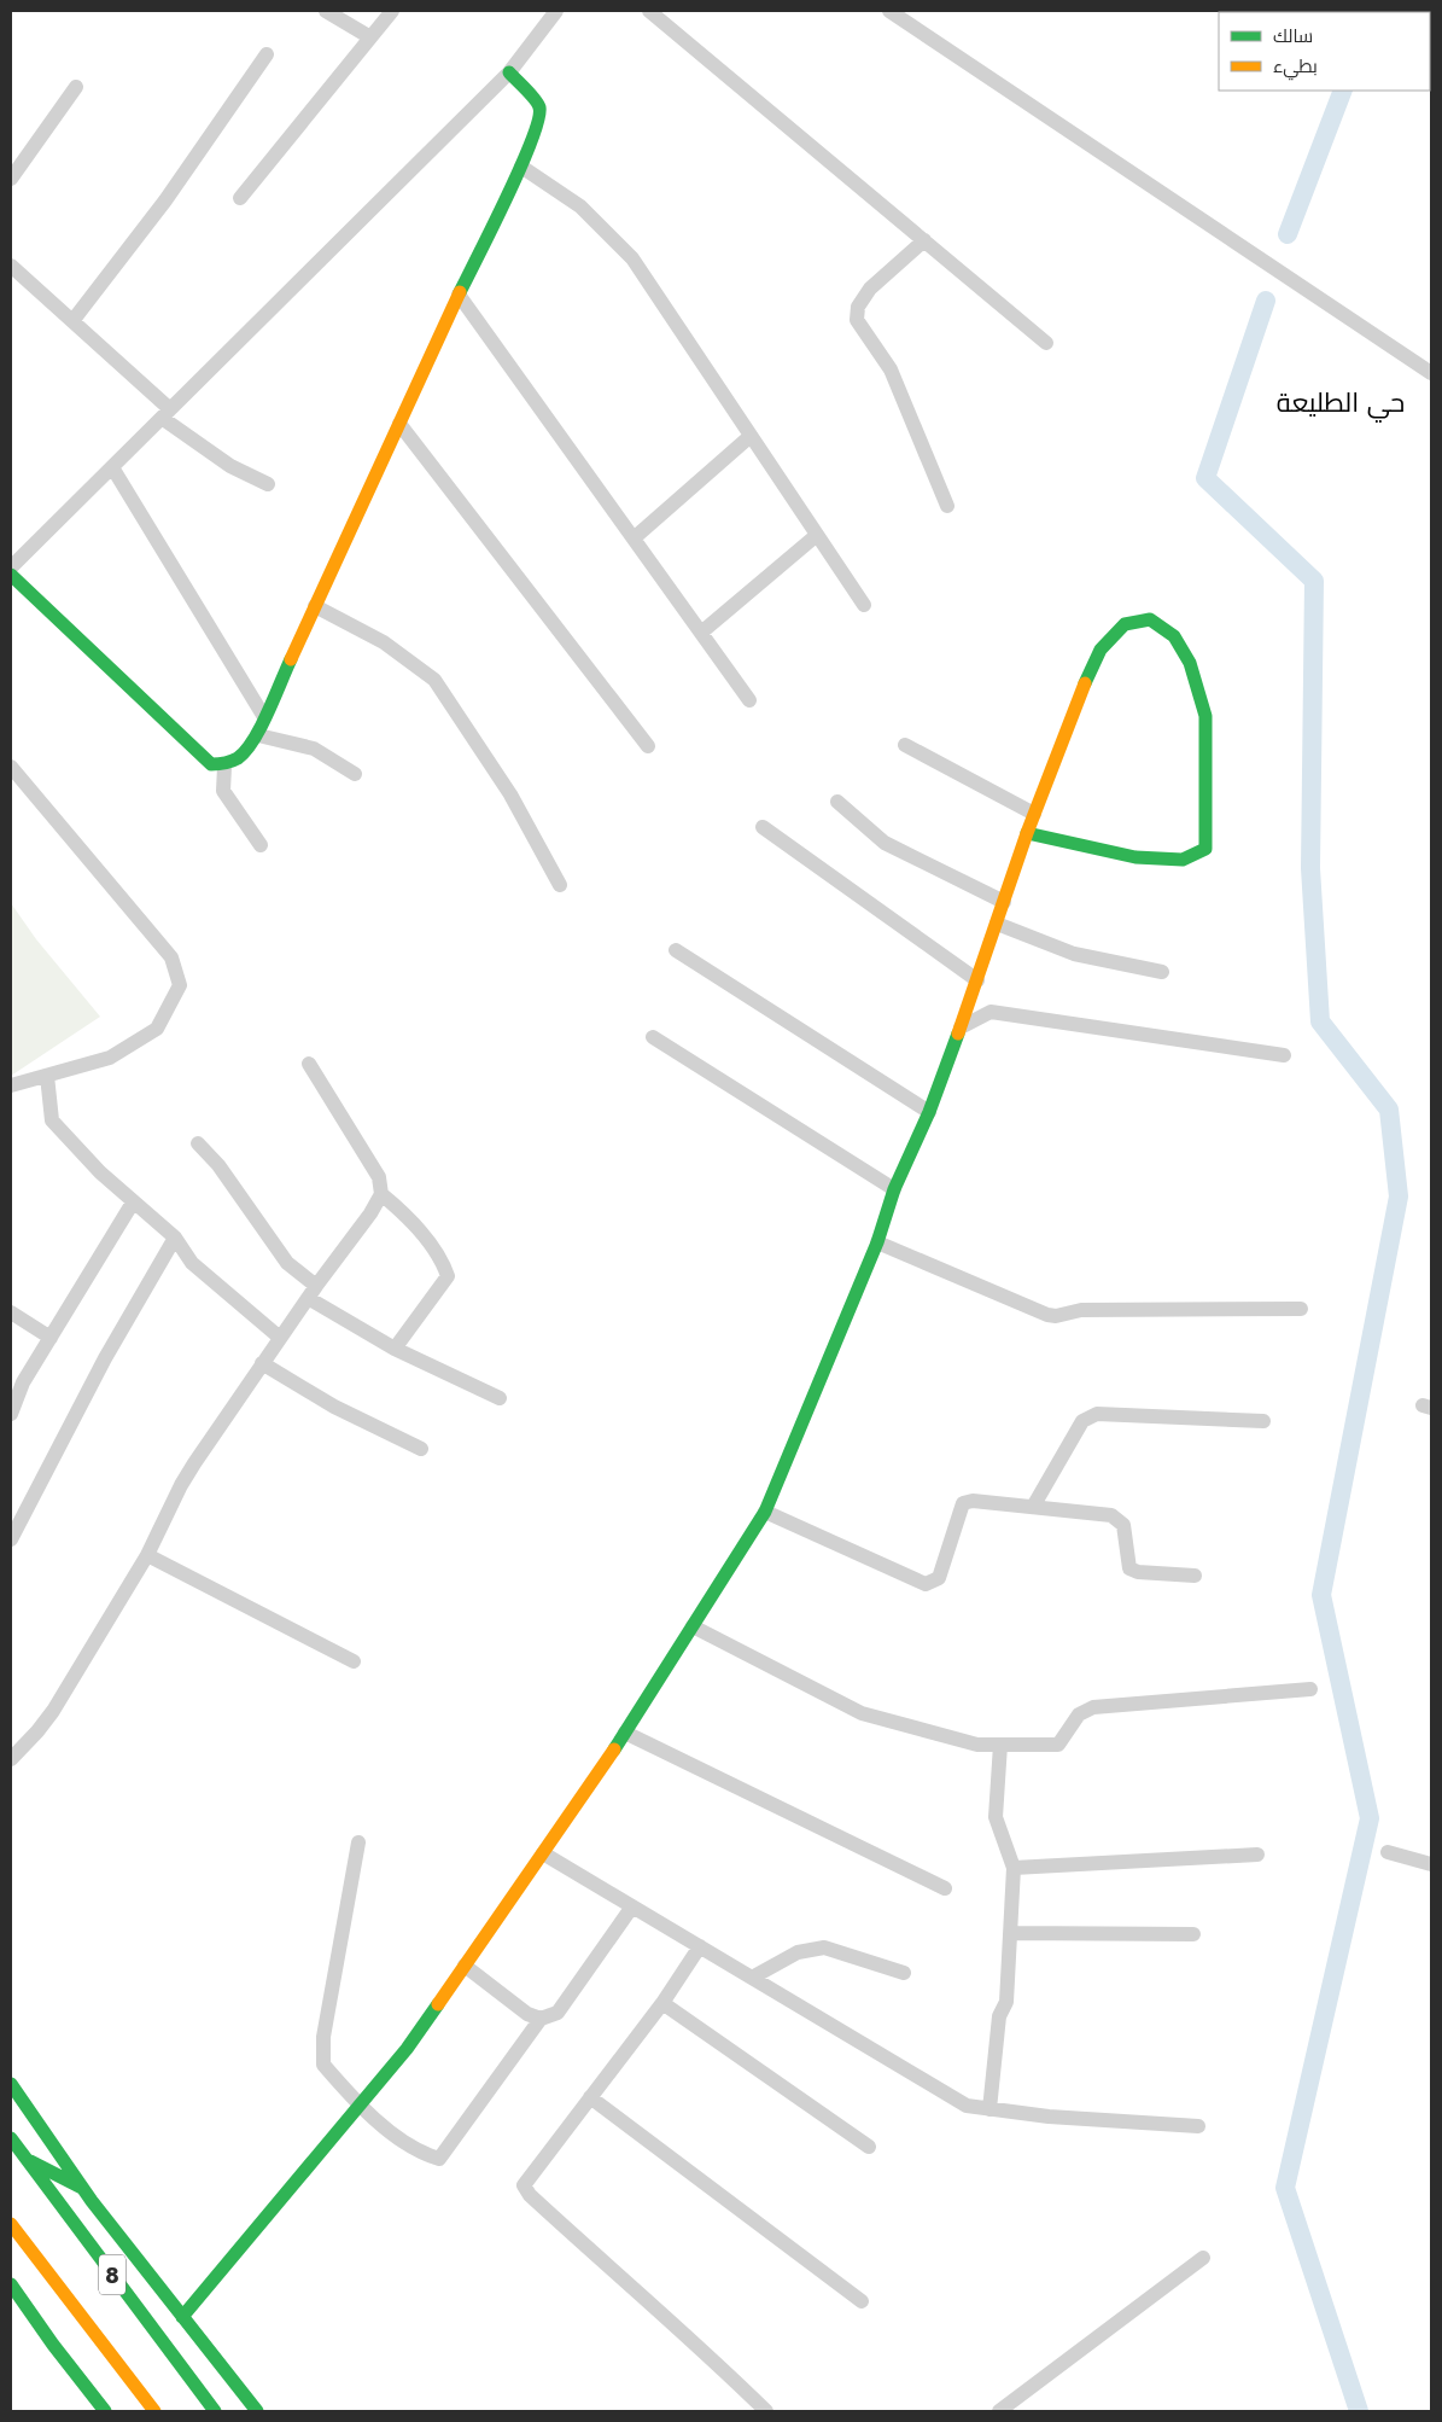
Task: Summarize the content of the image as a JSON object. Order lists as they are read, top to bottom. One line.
{"streets":{"main road":["8"]},"districts":["حي الطليعة"],"legend":["سالك","بطيء"]}
